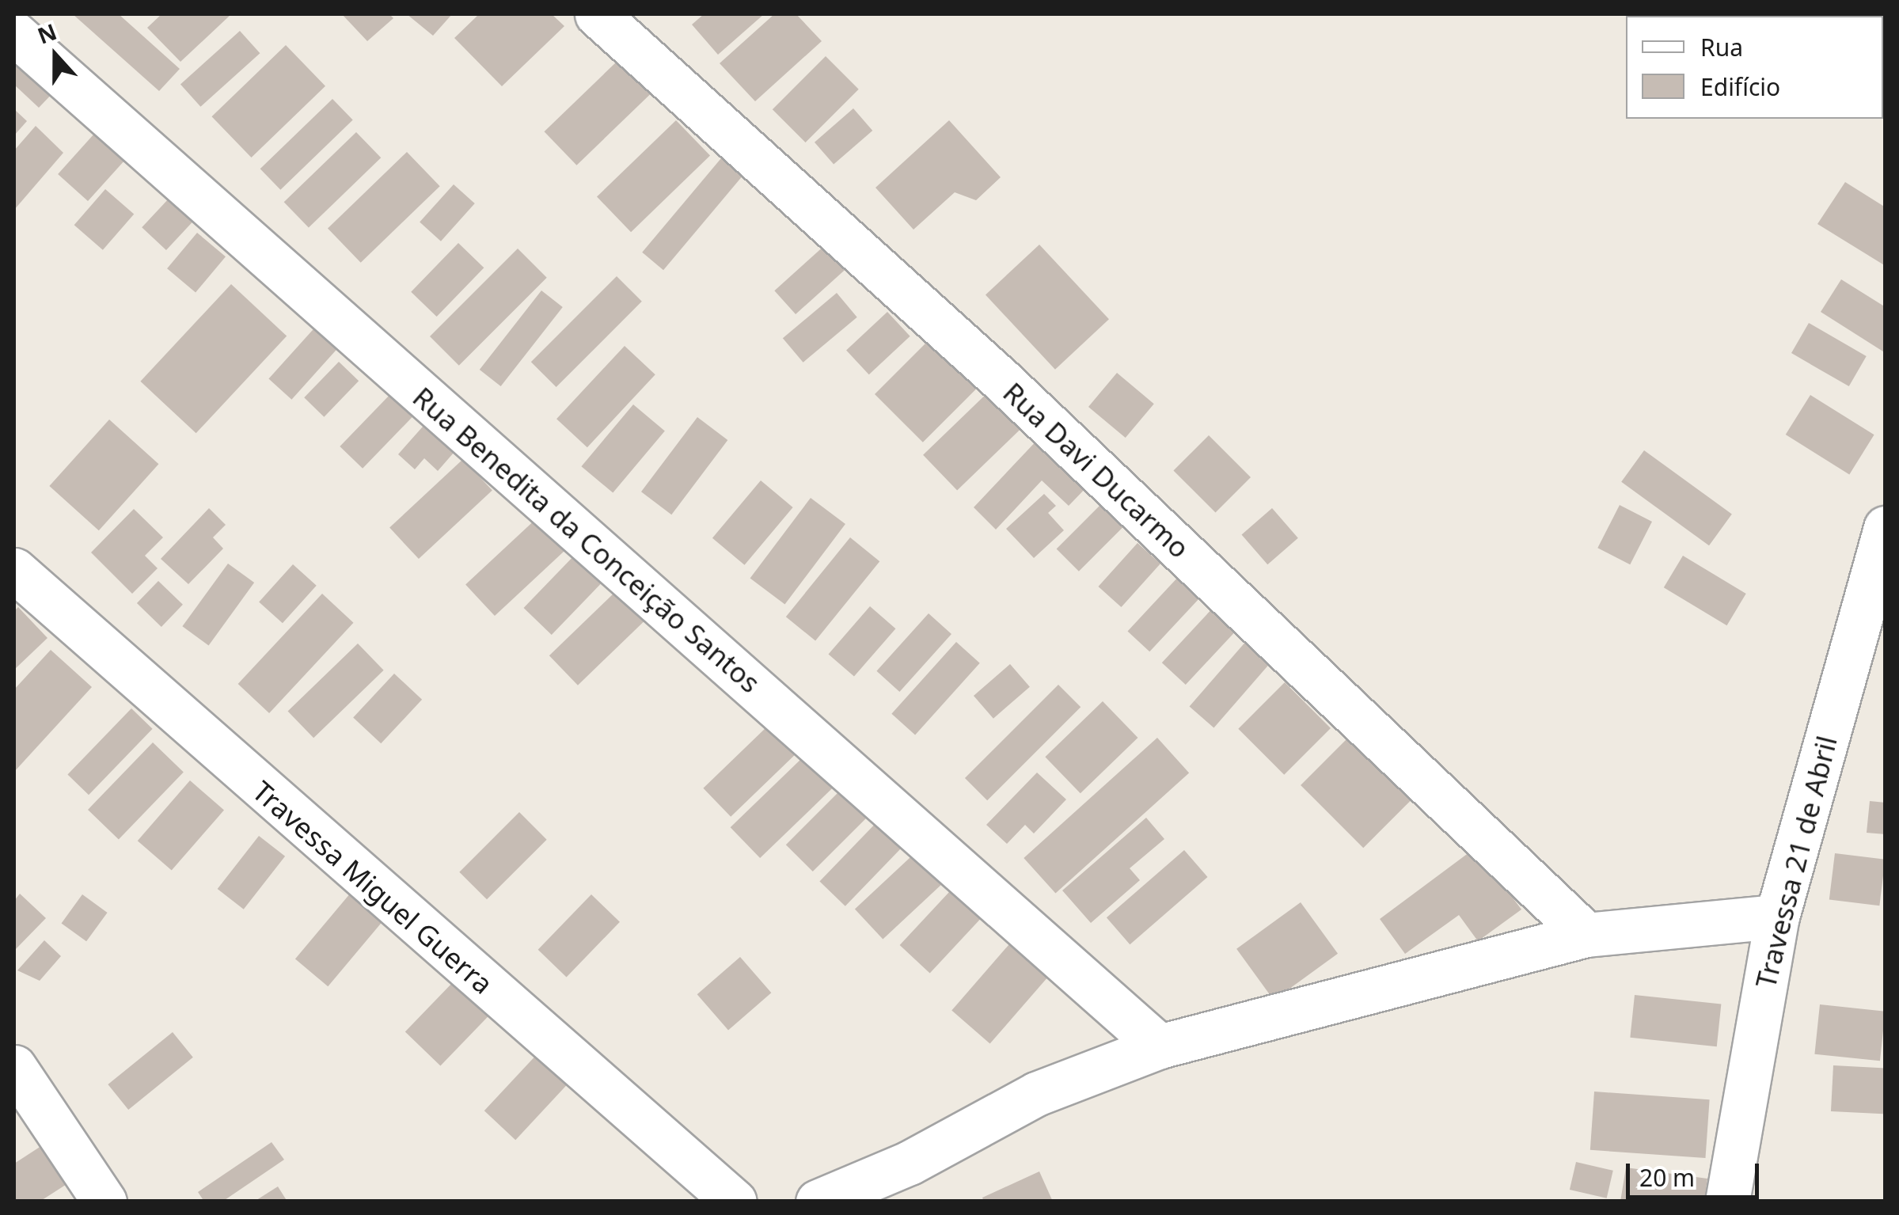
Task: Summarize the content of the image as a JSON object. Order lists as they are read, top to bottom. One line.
{"streets":{"street":["Rua Davi Ducarmo","Rua Benedita da Conceição Santos","Travessa 21 de Abril","Travessa Miguel Guerra"]},"legend":["Rua","Edifício"],"scale_bar":"20 m","north":"top"}
